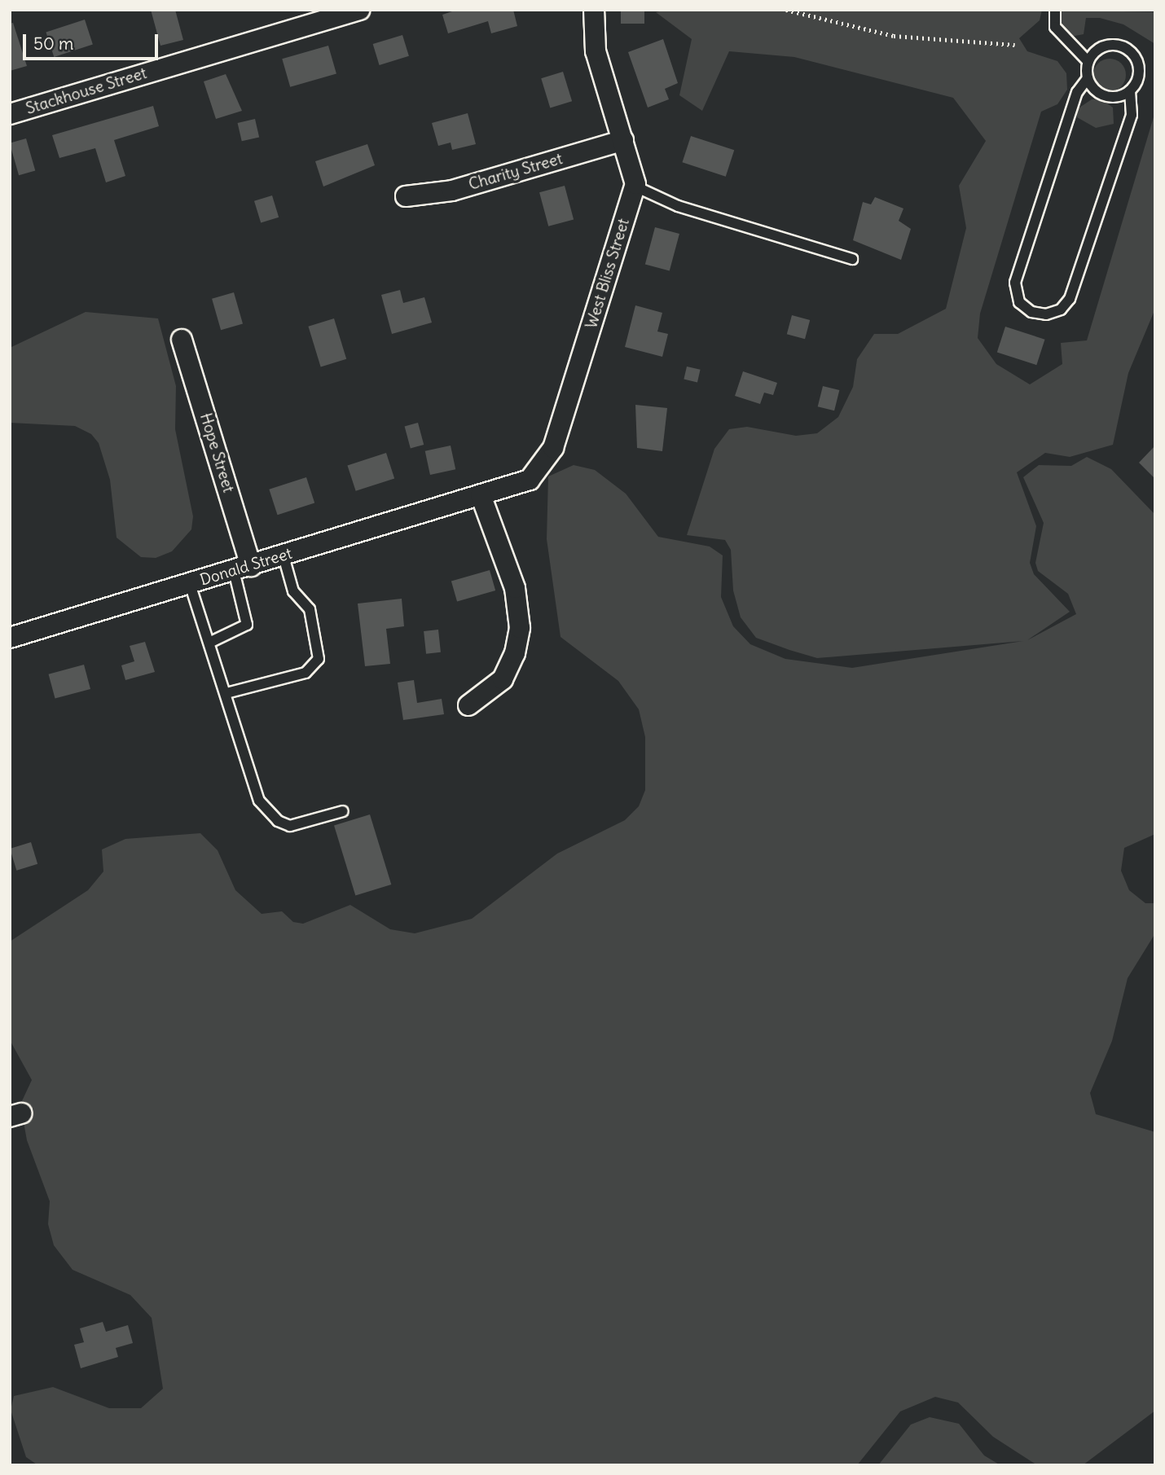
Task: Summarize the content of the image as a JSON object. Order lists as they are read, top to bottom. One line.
{"streets":{"street":["Stackhouse Street","Charity Street","West Bliss Street","Hope Street","Donald Street"]},"crossings":[["West Bliss Street","Donald Street"],["Hope Street","Donald Street"]],"scale_bar":"50 m"}
